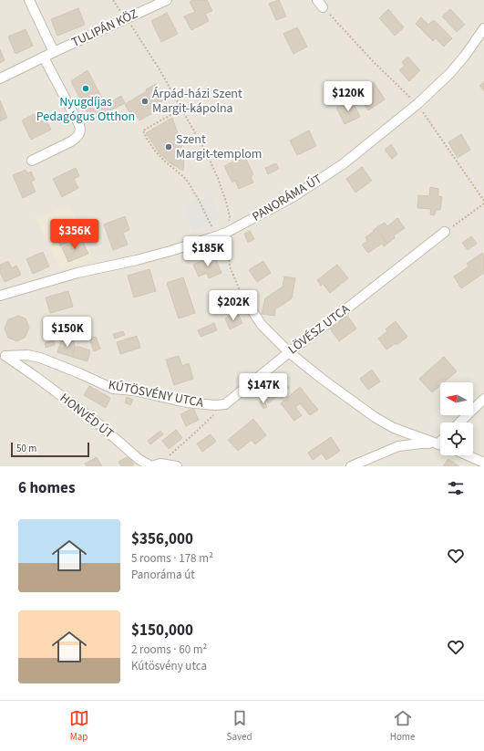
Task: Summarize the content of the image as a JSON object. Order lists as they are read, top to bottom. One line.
{"streets":{"street":["TULIPÁN KÖZ","PANORÁMA ÚT","LÖVÉSZ UTCA","KÚTÖSVÉNY UTCA","HONVÉD ÚT"]},"crossings":[["LÖVÉSZ UTCA","KÚTÖSVÉNY UTCA"],["KÚTÖSVÉNY UTCA","HONVÉD ÚT"]],"places":["Nyugdíjas Pedagógus Otthon","Árpád-házi Szent Margit-kápolna","Szent Margit-templom"],"scale_bar":"50 m","north":"left","page":{"price":["$120K","$356K","$185K","$202K","$150K","$147K"],"scale":"50 m","heading":"6 homes","list":[{"name":"$356,000","note":"5 rooms · 178 m² · Panoráma út"},{"name":"$150,000","note":"2 rooms · 60 m² · Kútösvény utca"}],"tabs":["Map","Saved","Home"]}}
